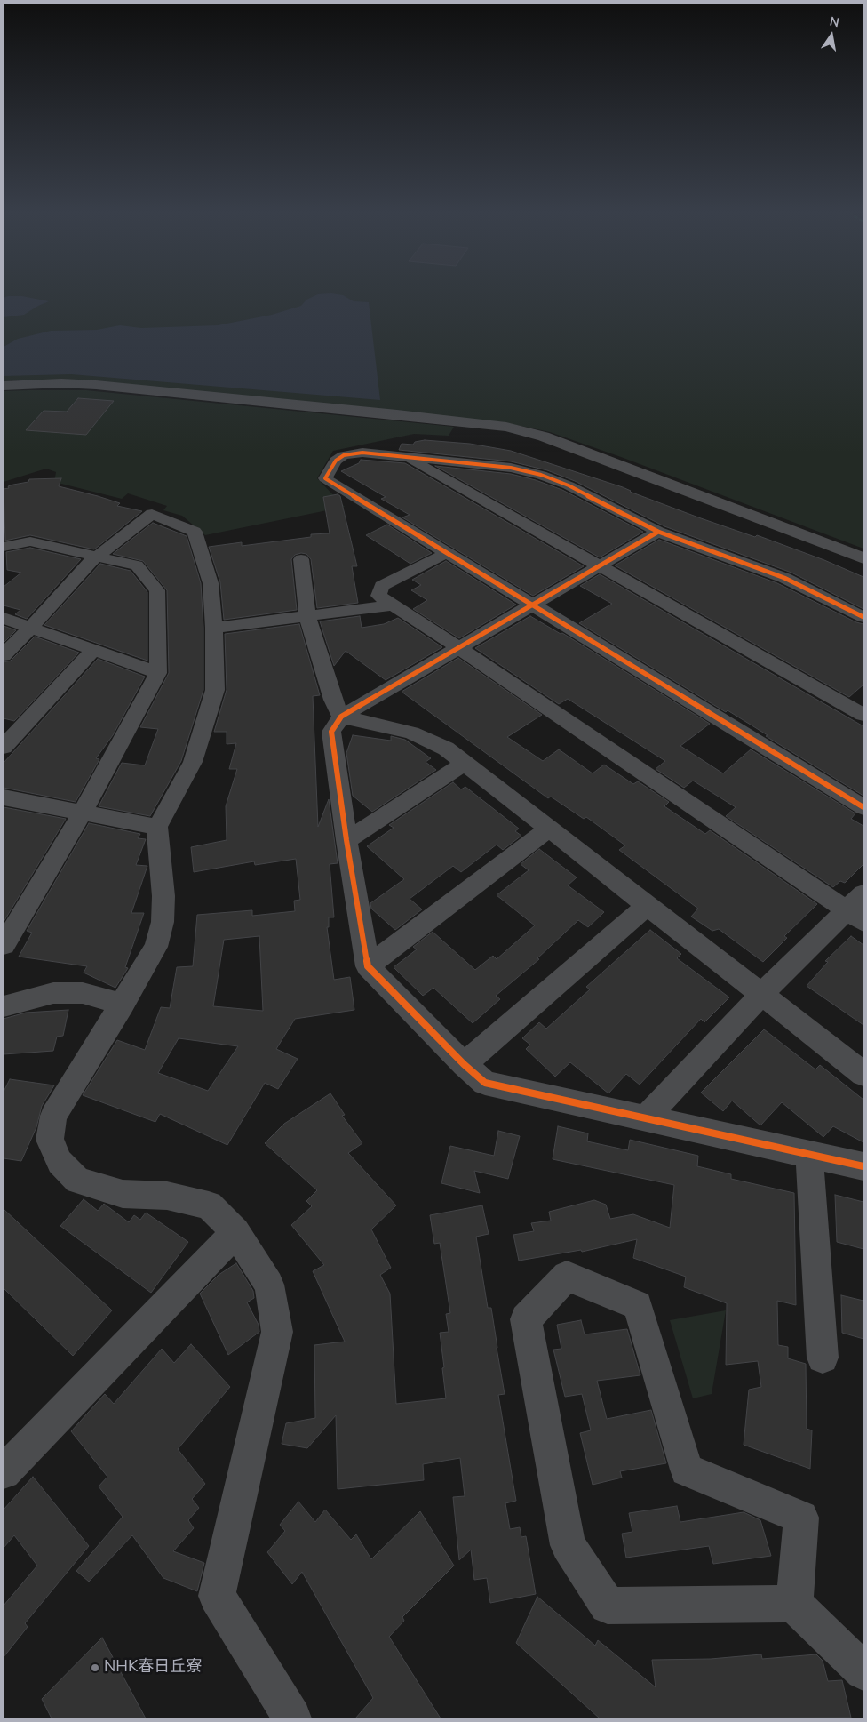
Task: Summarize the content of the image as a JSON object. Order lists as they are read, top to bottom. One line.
{"places":["NHK春日丘寮"],"north":"top"}
